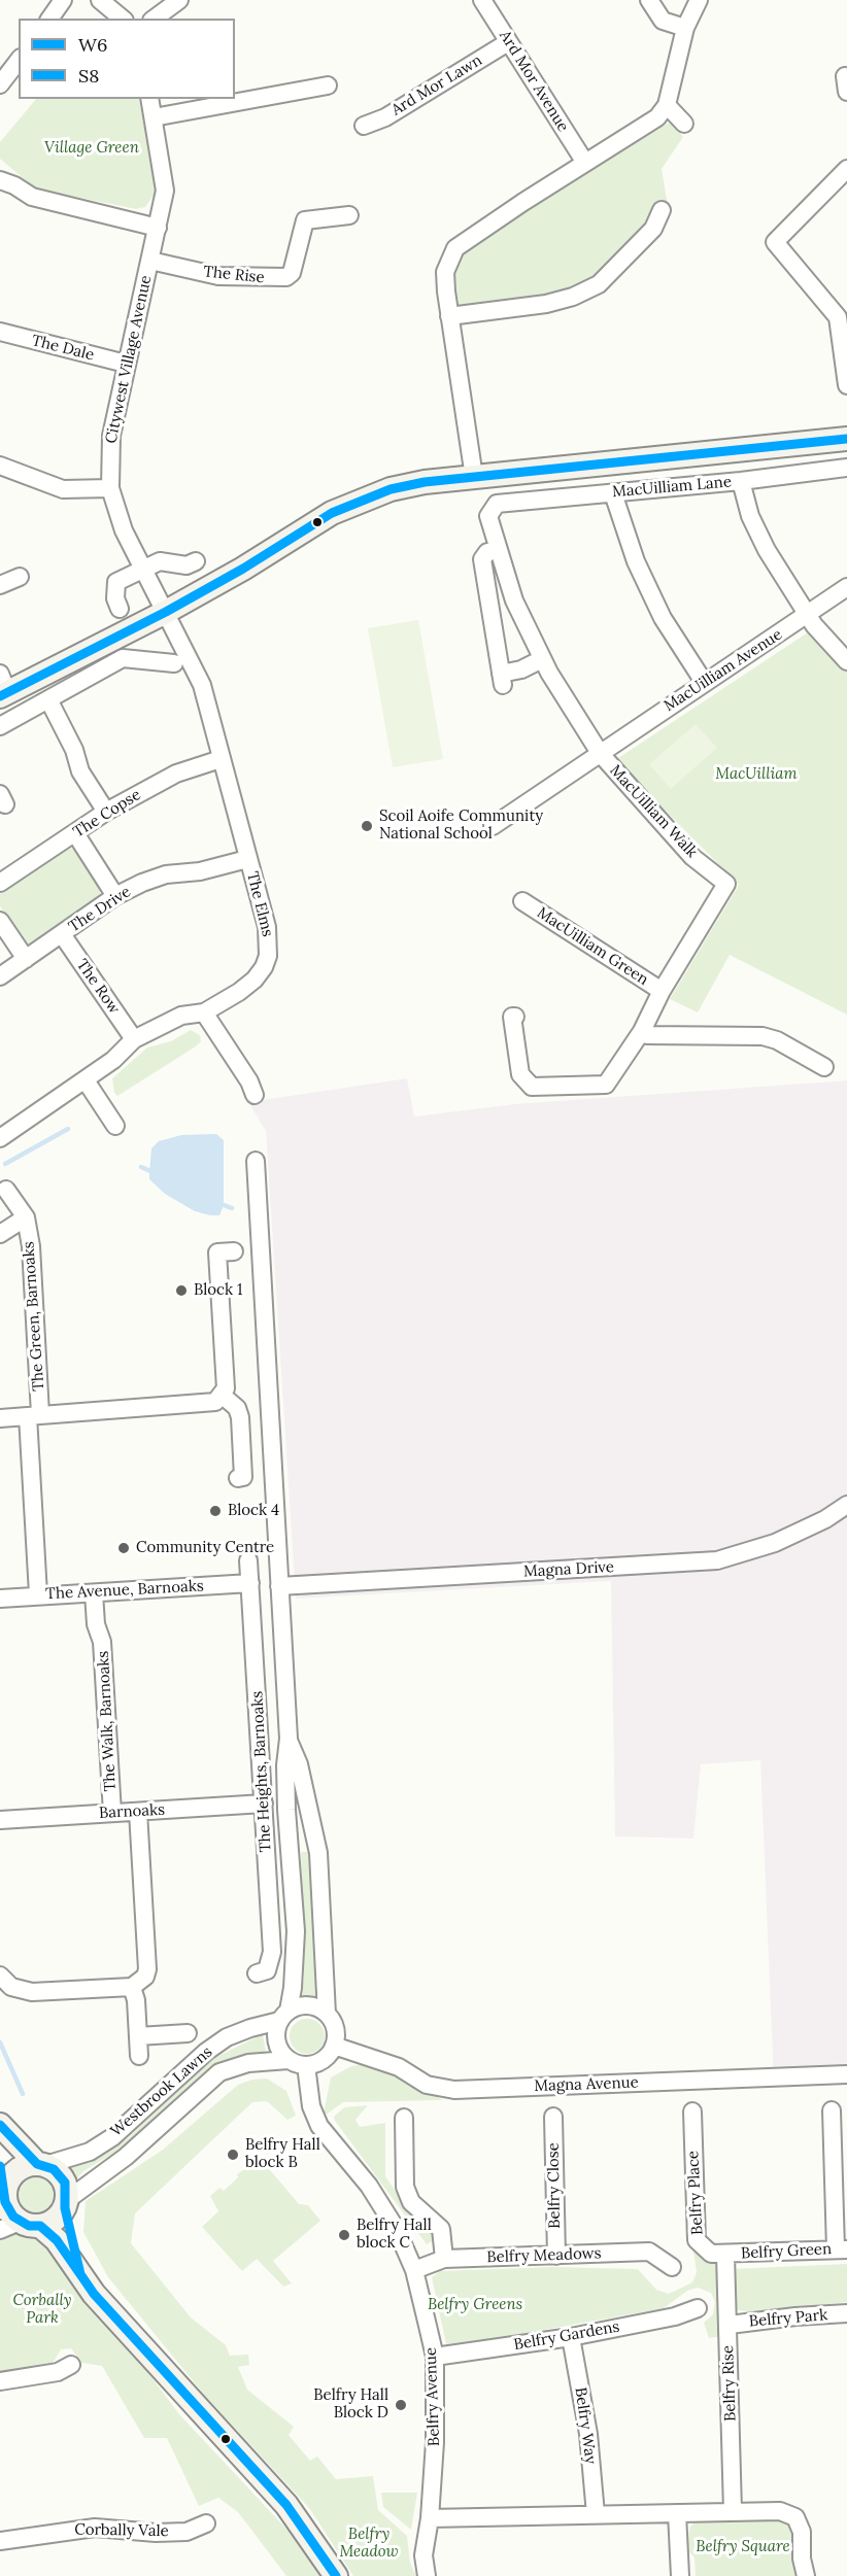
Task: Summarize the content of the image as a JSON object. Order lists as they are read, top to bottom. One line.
{"streets":{"street":["Ard Mor Avenue","Ard Mor Lawn","The Rise","The Dale","Citywest Village Avenue","MacUilliam Lane","MacUilliam Avenue","MacUilliam Walk","The Copse","The Elms","The Drive","MacUilliam Green","The Row","The Green, Barnoaks","Magna Drive","The Avenue, Barnoaks","The Walk, Barnoaks","The Heights, Barnoaks","Barnoaks","Magna Avenue","Westbrook Lawns","Belfry Close","Belfry Place","Belfry Green","Belfry Meadows","Belfry Park","Belfry Gardens","Belfry Rise","Belfry Avenue","Belfry Way","Corbally Vale"]},"crossings":[["Ard Mor Avenue","Ard Mor Lawn"],["The Rise","Citywest Village Avenue"],["The Dale","Citywest Village Avenue"],["Citywest Village Avenue","The Elms"],["MacUilliam Avenue","MacUilliam Walk"],["MacUilliam Walk","MacUilliam Green"],["The Copse","The Elms"],["The Elms","The Drive"],["The Elms","The Row"],["The Drive","The Row"],["The Green, Barnoaks","The Avenue, Barnoaks"],["The Avenue, Barnoaks","The Walk, Barnoaks"],["The Avenue, Barnoaks","The Heights, Barnoaks"],["The Walk, Barnoaks","Barnoaks"],["The Heights, Barnoaks","Barnoaks"],["Magna Avenue","Westbrook Lawns"],["Magna Avenue","Belfry Avenue"],["Westbrook Lawns","Belfry Avenue"],["Belfry Close","Belfry Meadows"],["Belfry Place","Belfry Green"],["Belfry Place","Belfry Rise"],["Belfry Green","Belfry Rise"],["Belfry Meadows","Belfry Avenue"],["Belfry Park","Belfry Rise"],["Belfry Gardens","Belfry Avenue"],["Belfry Gardens","Belfry Way"]],"parks":["Village Green","MacUilliam","Corbally Park","Belfry Greens","Belfry Meadow","Belfry Square"],"places":["Scoil Aoife Community National School","Block 1","Block 4","Community Centre","Belfry Hall block B","Belfry Hall block C","Belfry Hall Block D"],"lines":["transit line W6","transit line S8"],"legend":["W6","S8"]}
